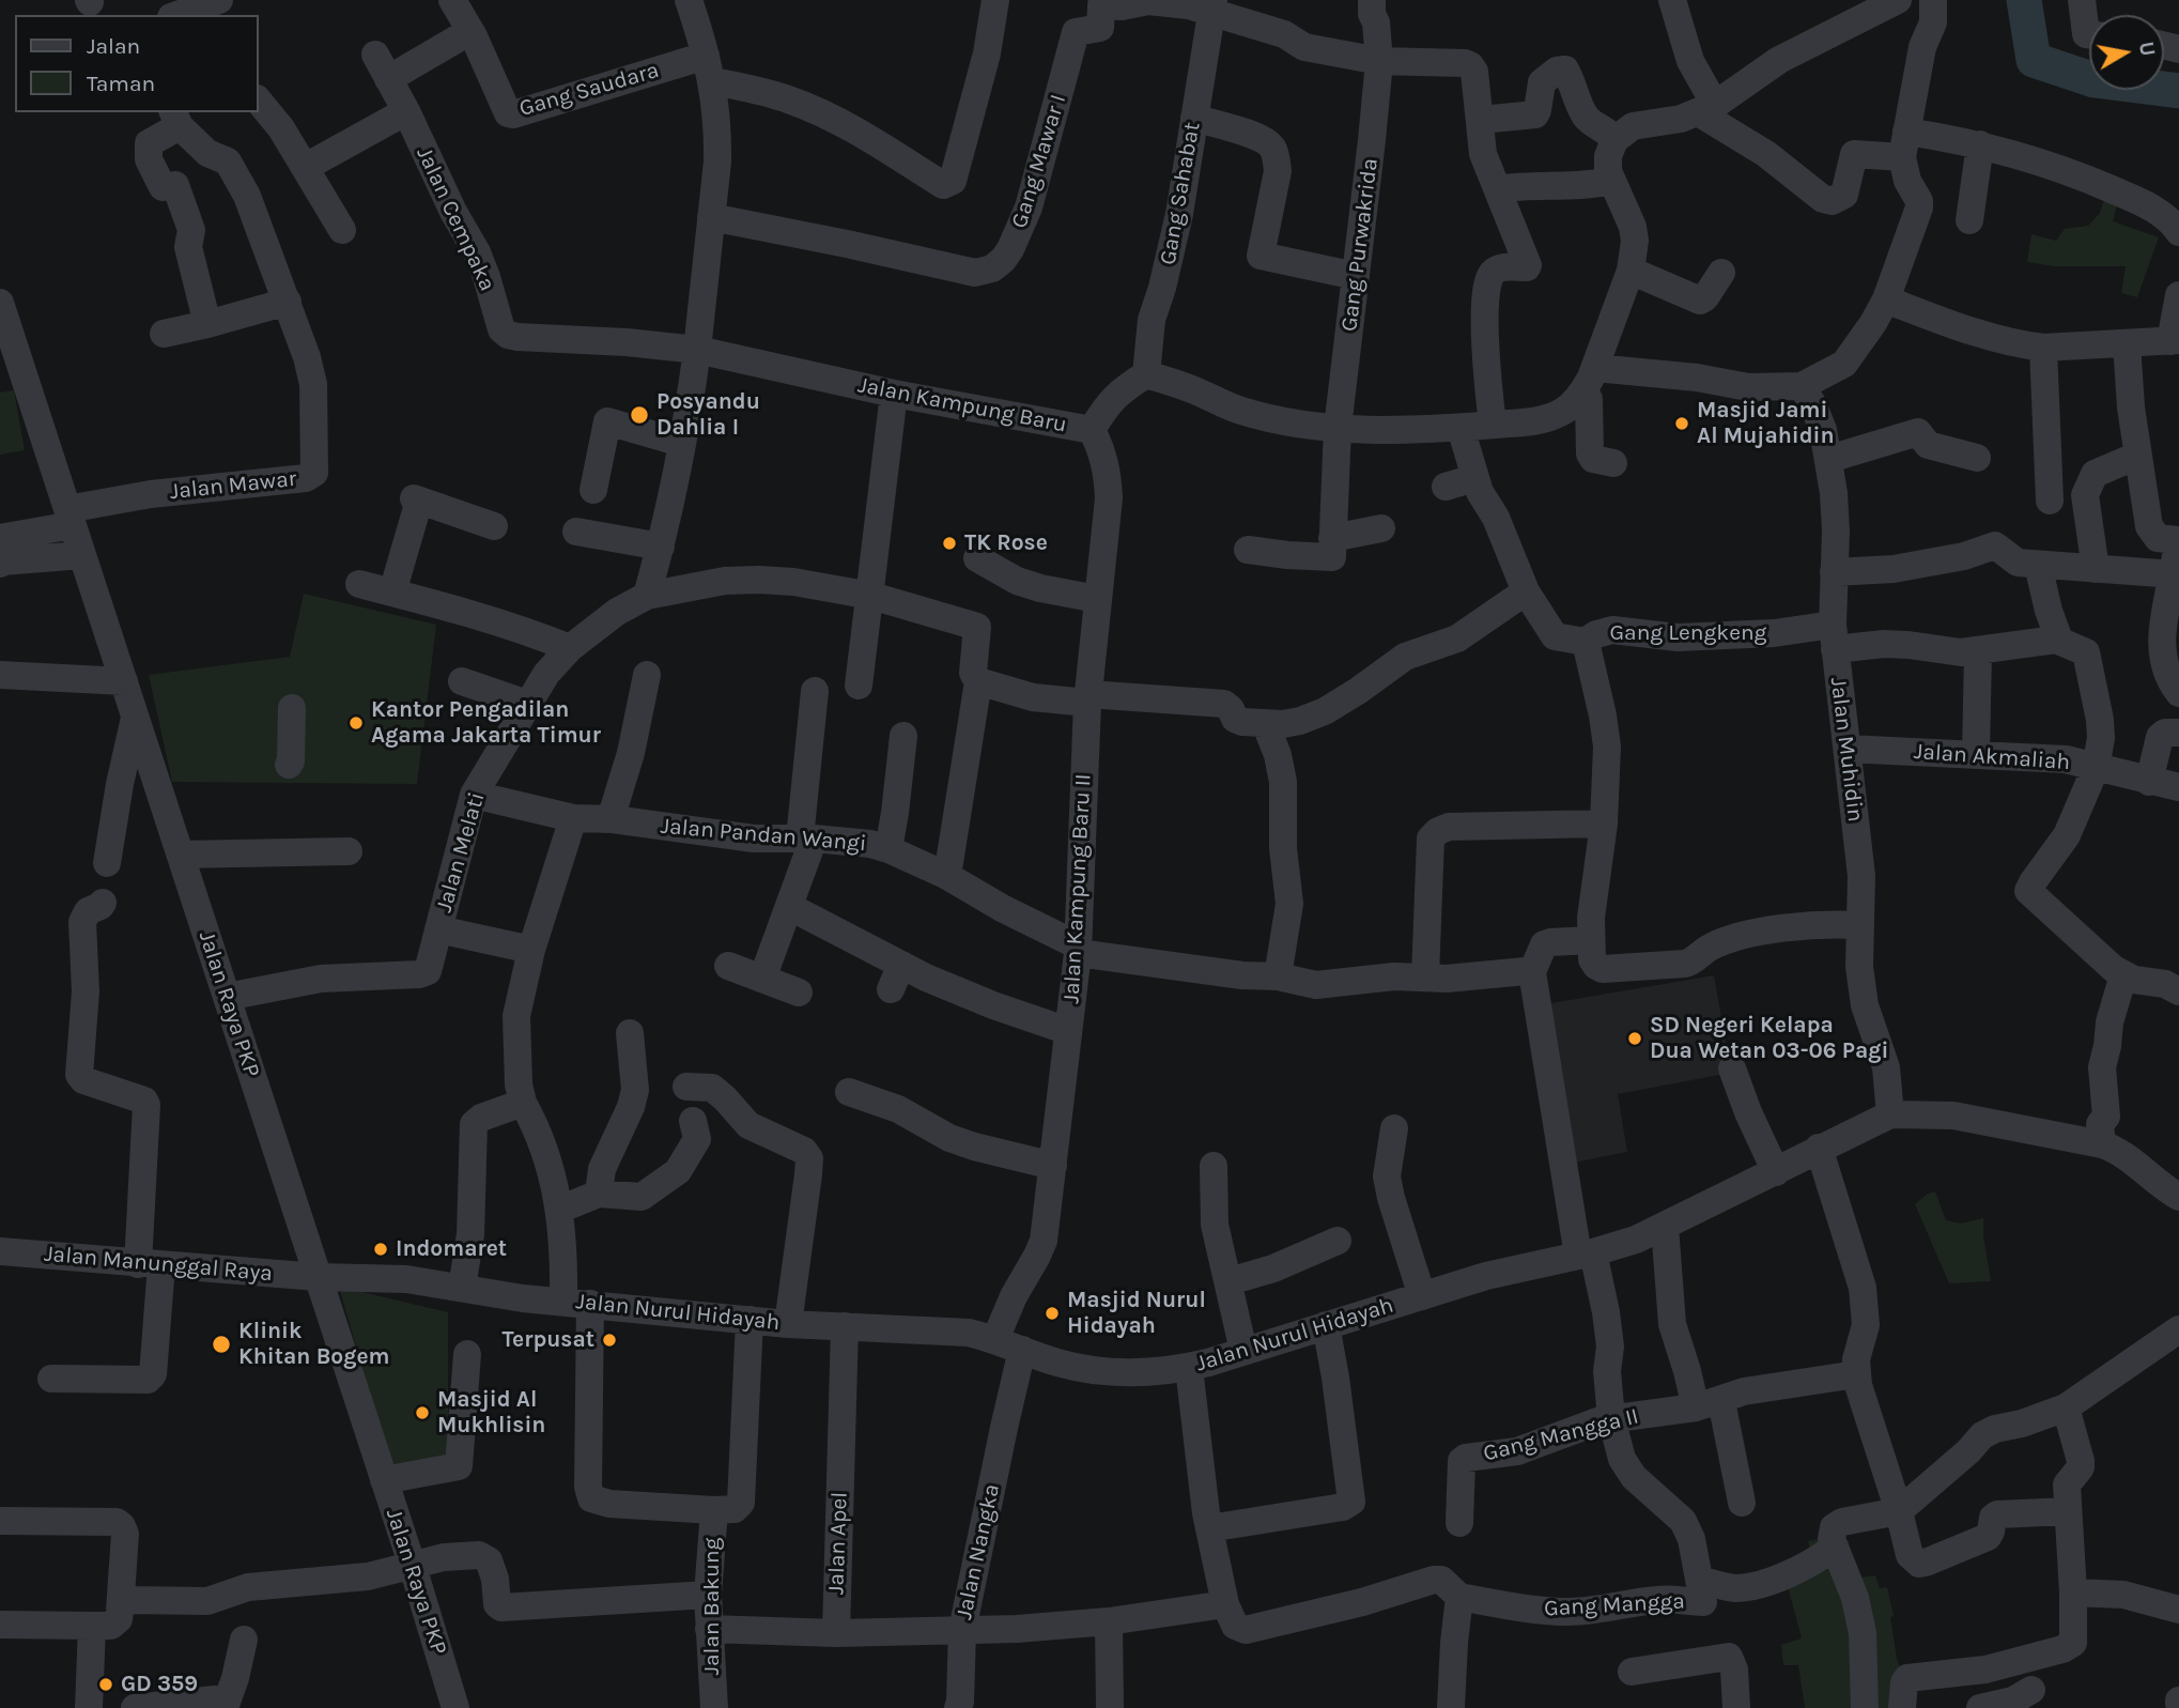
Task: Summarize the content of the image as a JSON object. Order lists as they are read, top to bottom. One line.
{"streets":{"street":["Gang Saudara","Gang Mawar I","Gang Sahabat","Jalan Cempaka","Gang Purwakrida","Jalan Kampung Baru","Jalan Mawar","Gang Lengkeng","Jalan Muhidin","Jalan Akmaliah","Jalan Pandan Wangi","Jalan Melati","Jalan Kampung Baru II","Jalan Raya PKP","Jalan Manunggal Raya","Jalan Nurul Hidayah","Gang Mangga II","Jalan Apel","Jalan Nangka","Gang Mangga","Jalan Bakung"]},"crossings":[["Gang Saudara","Jalan Cempaka"],["Gang Sahabat","Jalan Kampung Baru"],["Jalan Cempaka","Jalan Kampung Baru"],["Jalan Kampung Baru","Jalan Kampung Baru II"],["Jalan Mawar","Jalan Raya PKP"],["Gang Lengkeng","Jalan Muhidin"],["Jalan Muhidin","Jalan Akmaliah"],["Jalan Muhidin","Jalan Nurul Hidayah"],["Jalan Pandan Wangi","Jalan Melati"],["Jalan Pandan Wangi","Jalan Kampung Baru II"],["Jalan Melati","Jalan Raya PKP"],["Jalan Kampung Baru II","Jalan Nurul Hidayah"],["Jalan Raya PKP","Jalan Manunggal Raya"],["Jalan Raya PKP","Jalan Nurul Hidayah"],["Jalan Manunggal Raya","Jalan Nurul Hidayah"],["Jalan Nurul Hidayah","Jalan Apel"],["Jalan Nurul Hidayah","Jalan Nangka"],["Jalan Nurul Hidayah","Gang Mangga"],["Jalan Nurul Hidayah","Jalan Bakung"],["Gang Mangga II","Gang Mangga"],["Jalan Apel","Jalan Nangka"]],"places":["Posyandu Dahlia I","Masjid Jami Al Mujahidin","TK Rose","Kantor Pengadilan Agama Jakarta Timur","SD Negeri Kelapa Dua Wetan 03-06 Pagi","Indomaret","Masjid Nurul Hidayah","Terpusat","Klinik Khitan Bogem","Masjid Al Mukhlisin","GD 359"],"legend":["Jalan","Taman"],"north":"right"}
